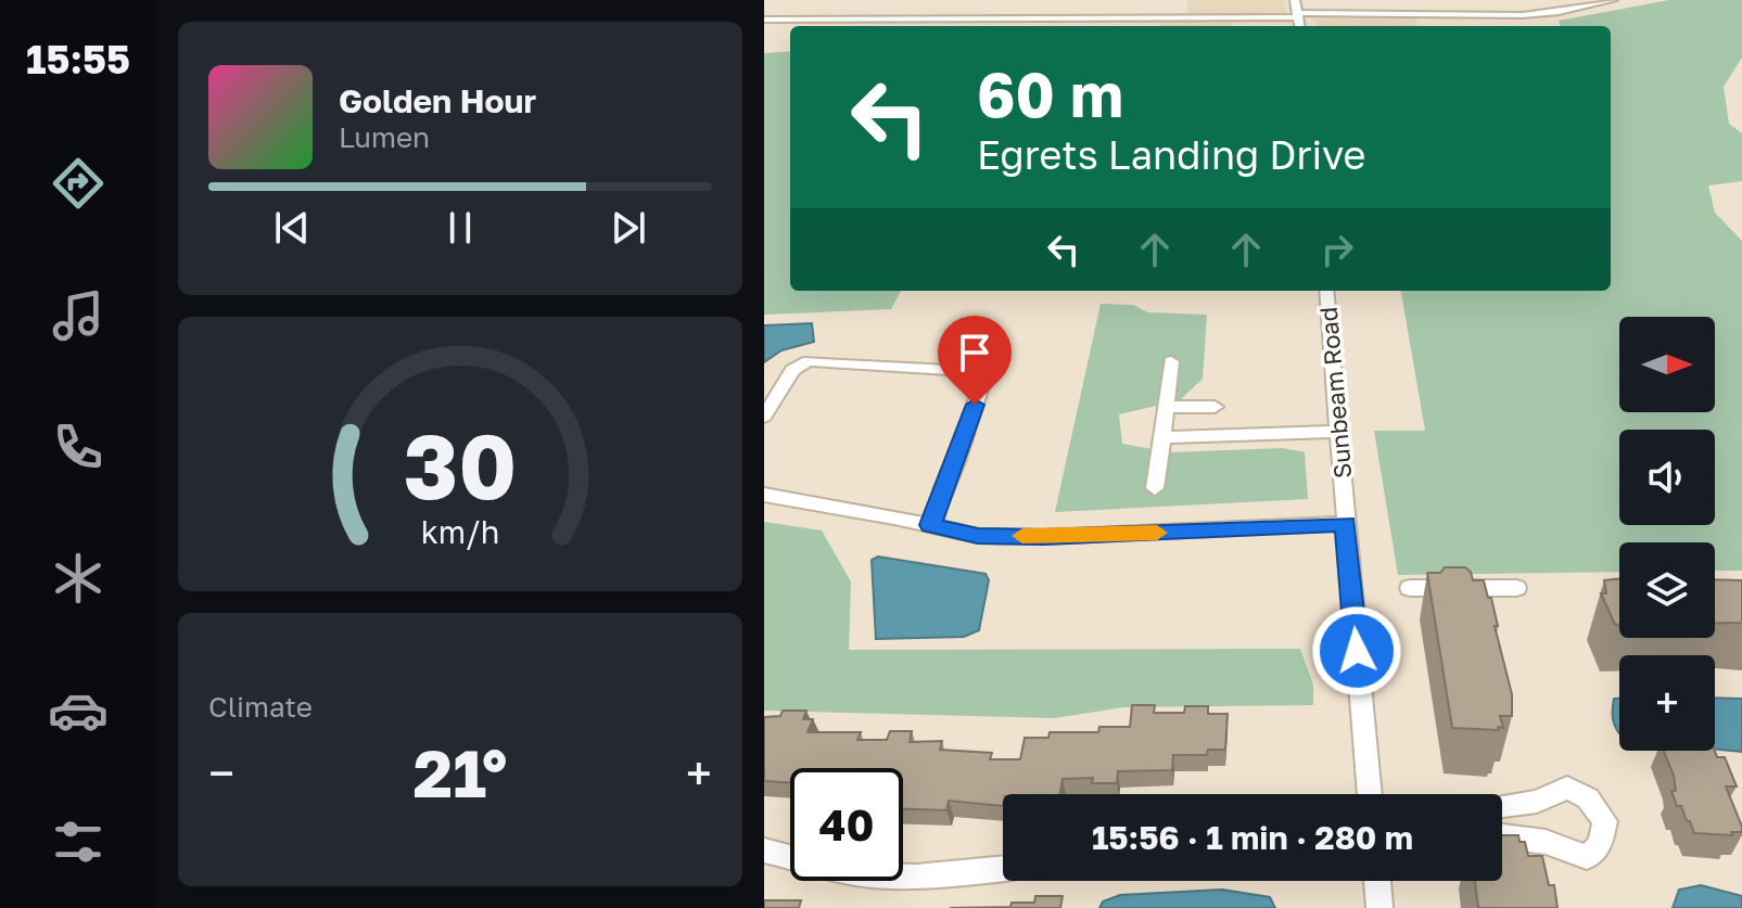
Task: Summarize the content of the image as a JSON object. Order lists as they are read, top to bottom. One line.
{"streets":{"street":["Sunbeam Road"]},"north":"right","page":{"tabs":"15:55","turn":["60 m","Egrets Landing Drive"],"song":["Golden Hour","Lumen"],"map_buttons":"+","tile":"Climate","heat":["−","21°","+"],"limit":"40","trip":"15:56 · 1 min · 280 m","gauge":["30","km/h"]}}
